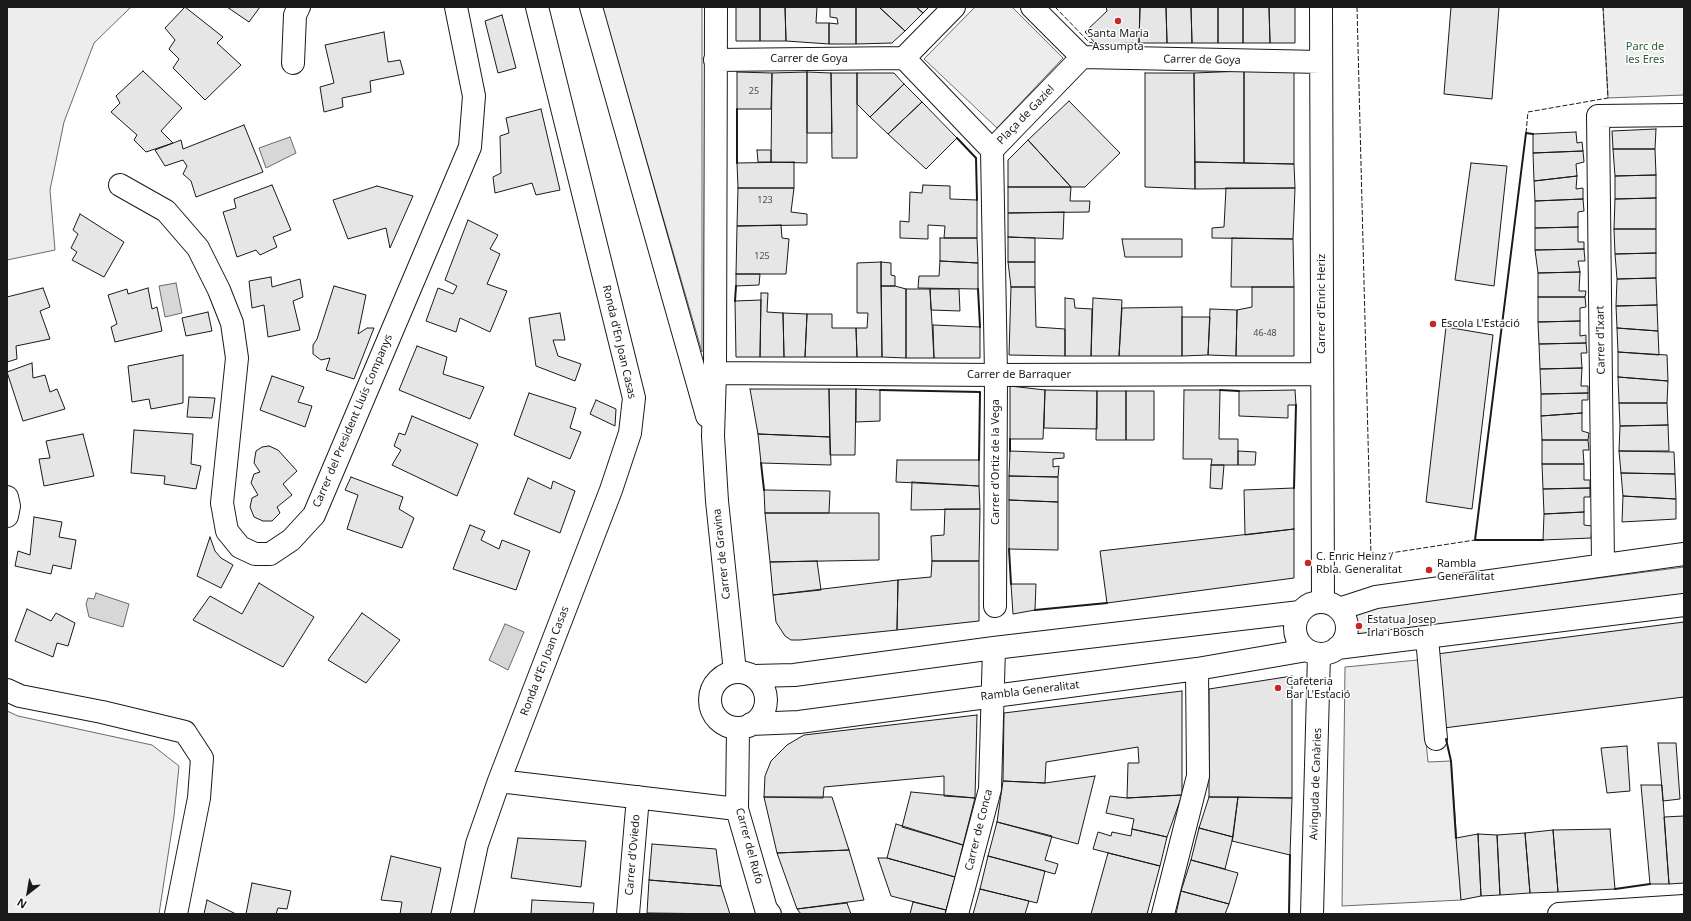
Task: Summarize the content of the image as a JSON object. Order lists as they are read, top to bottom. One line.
{"streets":{"street":["Carrer de Goya","Plaça de Gaziel","Carrer d'Enric Heriz","Carrer d'Ixart","Ronda d'En Joan Casas","Carrer de Barraquer","Carrer del President Lluís Companys","Carrer d'Ortiz de la Vega","Carrer de Gravina","Rambla Generalitat","Avinguda de Canàries","Carrer de Conca","Carrer del Rufo","Carrer d'Oviedo"]},"crossings":[["Carrer de Goya","Plaça de Gaziel"],["Carrer de Goya","Carrer d'Enric Heriz"],["Plaça de Gaziel","Carrer d'Ortiz de la Vega"],["Carrer d'Enric Heriz","Carrer de Barraquer"],["Carrer d'Enric Heriz","Rambla Generalitat"],["Carrer d'Enric Heriz","Avinguda de Canàries"],["Carrer de Barraquer","Carrer d'Ortiz de la Vega"],["Carrer de Gravina","Rambla Generalitat"],["Carrer de Gravina","Carrer del Rufo"],["Rambla Generalitat","Avinguda de Canàries"],["Rambla Generalitat","Carrer de Conca"],["Rambla Generalitat","Carrer del Rufo"]],"parks":["Parc de les Eres"],"places":["Santa Maria Assumpta","Escola L'Estació","C. Enric Heinz / Rbla. Generalitat","Rambla Generalitat","Estatua Josep Irla i Bosch","Cafeteria Bar L'Estació"],"house_numbers":["25","123","125","46-48"],"north":"bottom left"}
